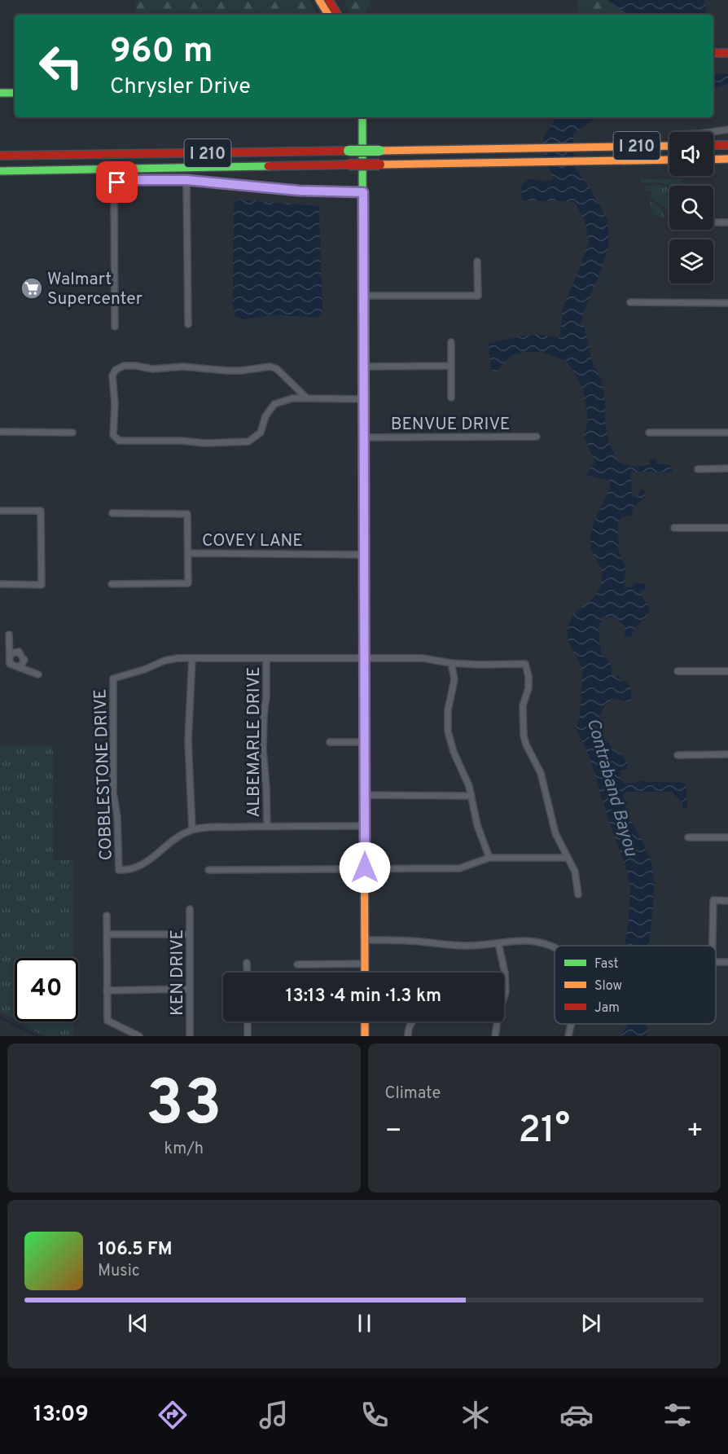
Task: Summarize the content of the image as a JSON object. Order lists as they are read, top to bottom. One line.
{"streets":{"main road":["I 210"],"street":["BENVUE DRIVE","COVEY LANE","ALBEMARLE DRIVE","COBBLESTONE DRIVE","KEN DRIVE"]},"water":["Contraband Bayou"],"places":{"supermarket":["Walmart Supercenter"]},"legend":["Fast","Slow","Jam"],"page":{"turn":["960 m","Chrysler Drive"],"limit":"40","trip":"13:13 · 4 min · 1.3 km","tile":[["33","km/h"],"Climate"],"heat":["−","21°","+"],"song":["106.5 FM","Music"],"tabs":"13:09"}}
